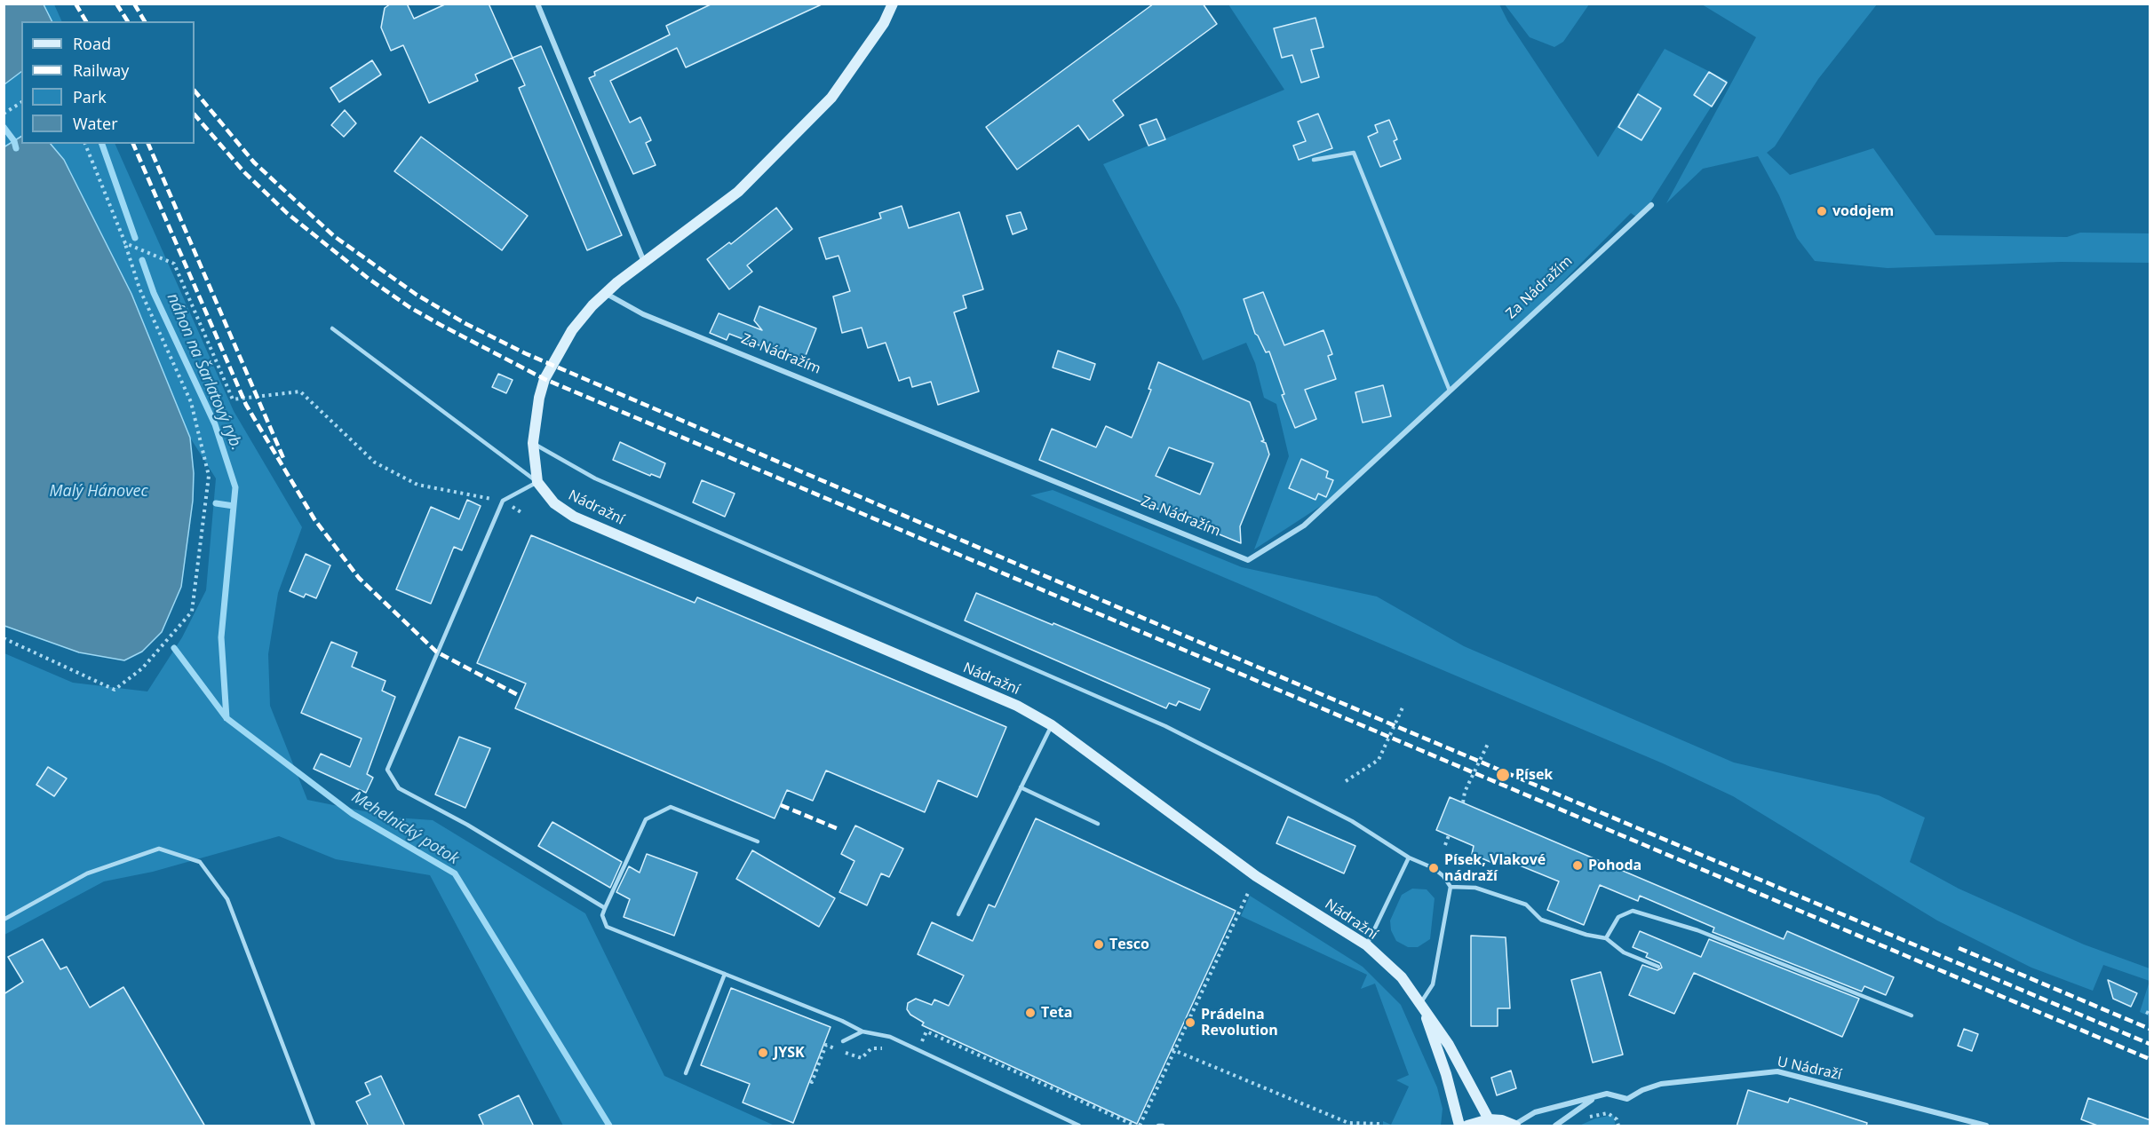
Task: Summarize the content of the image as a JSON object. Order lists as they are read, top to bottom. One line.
{"streets":{"main road":["Nádražní"],"street":["Za Nádražím","U Nádraží"]},"water":["náhon na Šarlatový ryb.","Malý Hánovec","Mehelnický potok"],"places":["vodojem","Písek","Pohoda","Písek, Vlakové nádraží","Tesco","Teta","Prádelna Revolution","JYSK"],"legend":["Road","Railway","Park","Water"]}
